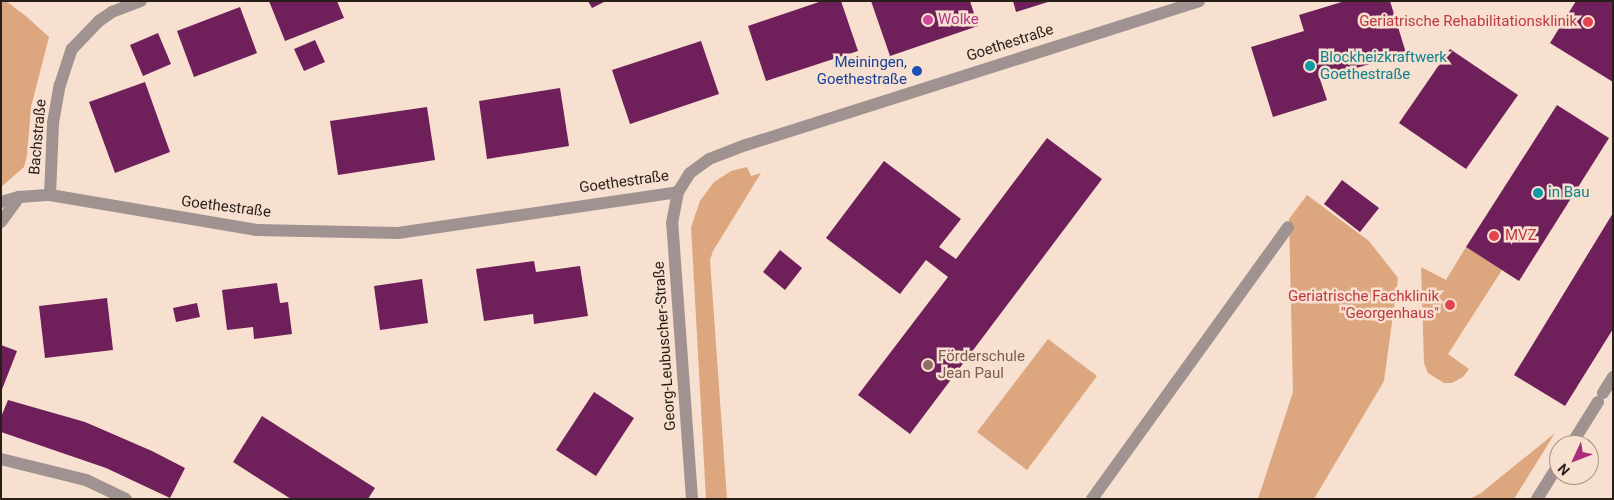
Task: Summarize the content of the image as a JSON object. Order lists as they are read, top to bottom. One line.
{"streets":{"street":["Goethestraße","Bachstraße","Georg-Leubuscher-Straße"]},"crossings":[["Goethestraße","Bachstraße"],["Goethestraße","Georg-Leubuscher-Straße"]],"places":["Wolke","Geriatrische Rehabilitationsklinik","Blockheizkraftwerk Goethestraße","Meiningen, Goethestraße","in Bau","MVZ","Geriatrische Fachklinik \"Georgenhaus\"","Förderschule Jean Paul"],"north":"bottom left"}
